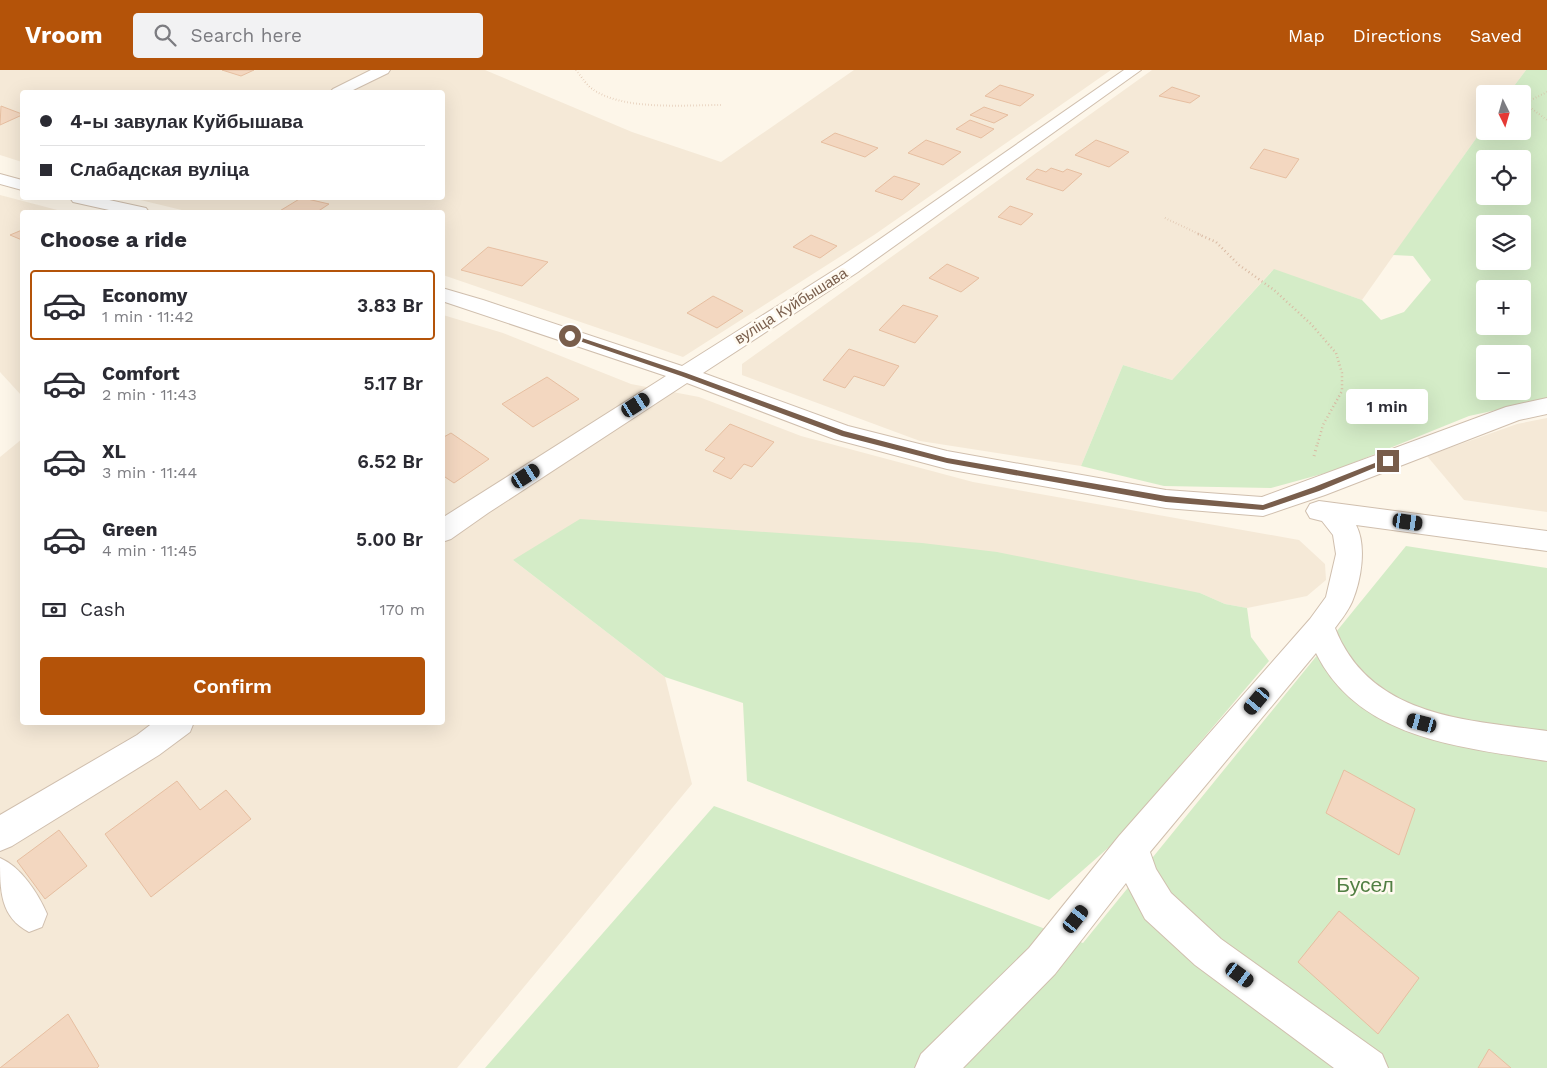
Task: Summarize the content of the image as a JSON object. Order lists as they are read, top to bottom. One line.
{"streets":{"street":["вуліца Куйбышава"]},"parks":["Бусел"],"north":"bottom","page":{"header":"Vroom","search":"Search here","nav":["Map","Directions","Saved"],"map_buttons":["+","−"],"banner":["4-ы завулак Куйбышава","Слабадская вуліца"],"heading":"Choose a ride","list":[{"name":"Economy","note":"1 min · 11:42","value":"3.83 Br"},{"name":"Comfort","note":"2 min · 11:43","value":"5.17 Br"},{"name":"XL","note":"3 min · 11:44","value":"6.52 Br"},{"name":"Green","note":"4 min · 11:45","value":"5.00 Br"}],"bubble":"1 min","pay":["Cash","170 m"],"buttons":"Confirm"}}
